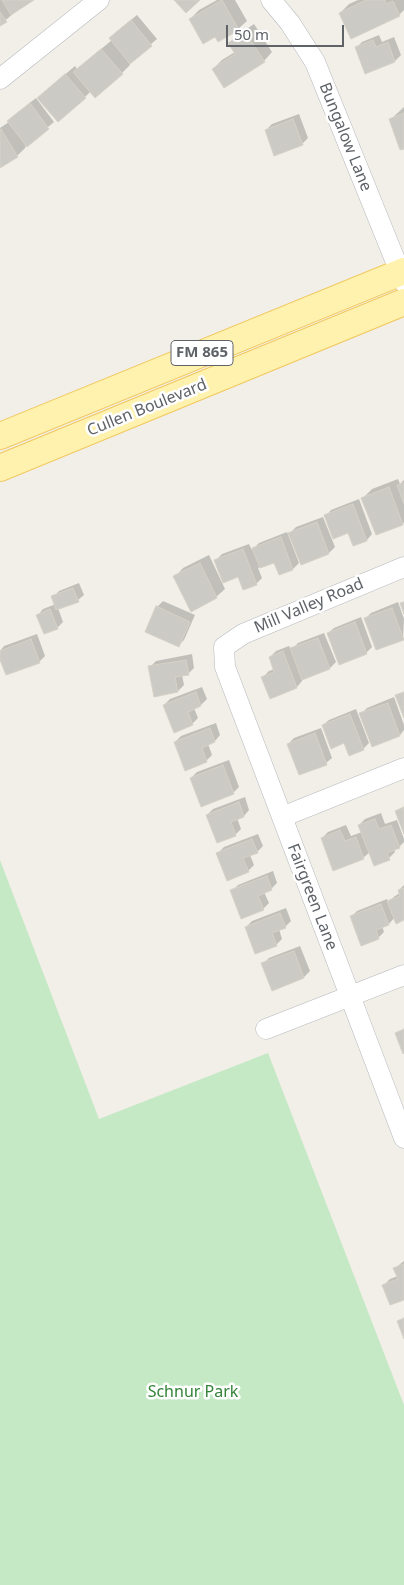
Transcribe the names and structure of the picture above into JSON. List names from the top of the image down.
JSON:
{
  "streets": {
    "main road": ["FM 865", "Cullen Boulevard"],
    "street": ["Bungalow Lane", "Mill Valley Road", "Fairgreen Lane"]
  },
  "crossings": [
    ["Bungalow Lane", "Cullen Boulevard"],
    ["Mill Valley Road", "Fairgreen Lane"]
  ],
  "parks": ["Schnur Park"],
  "scale_bar": "50 m"
}
